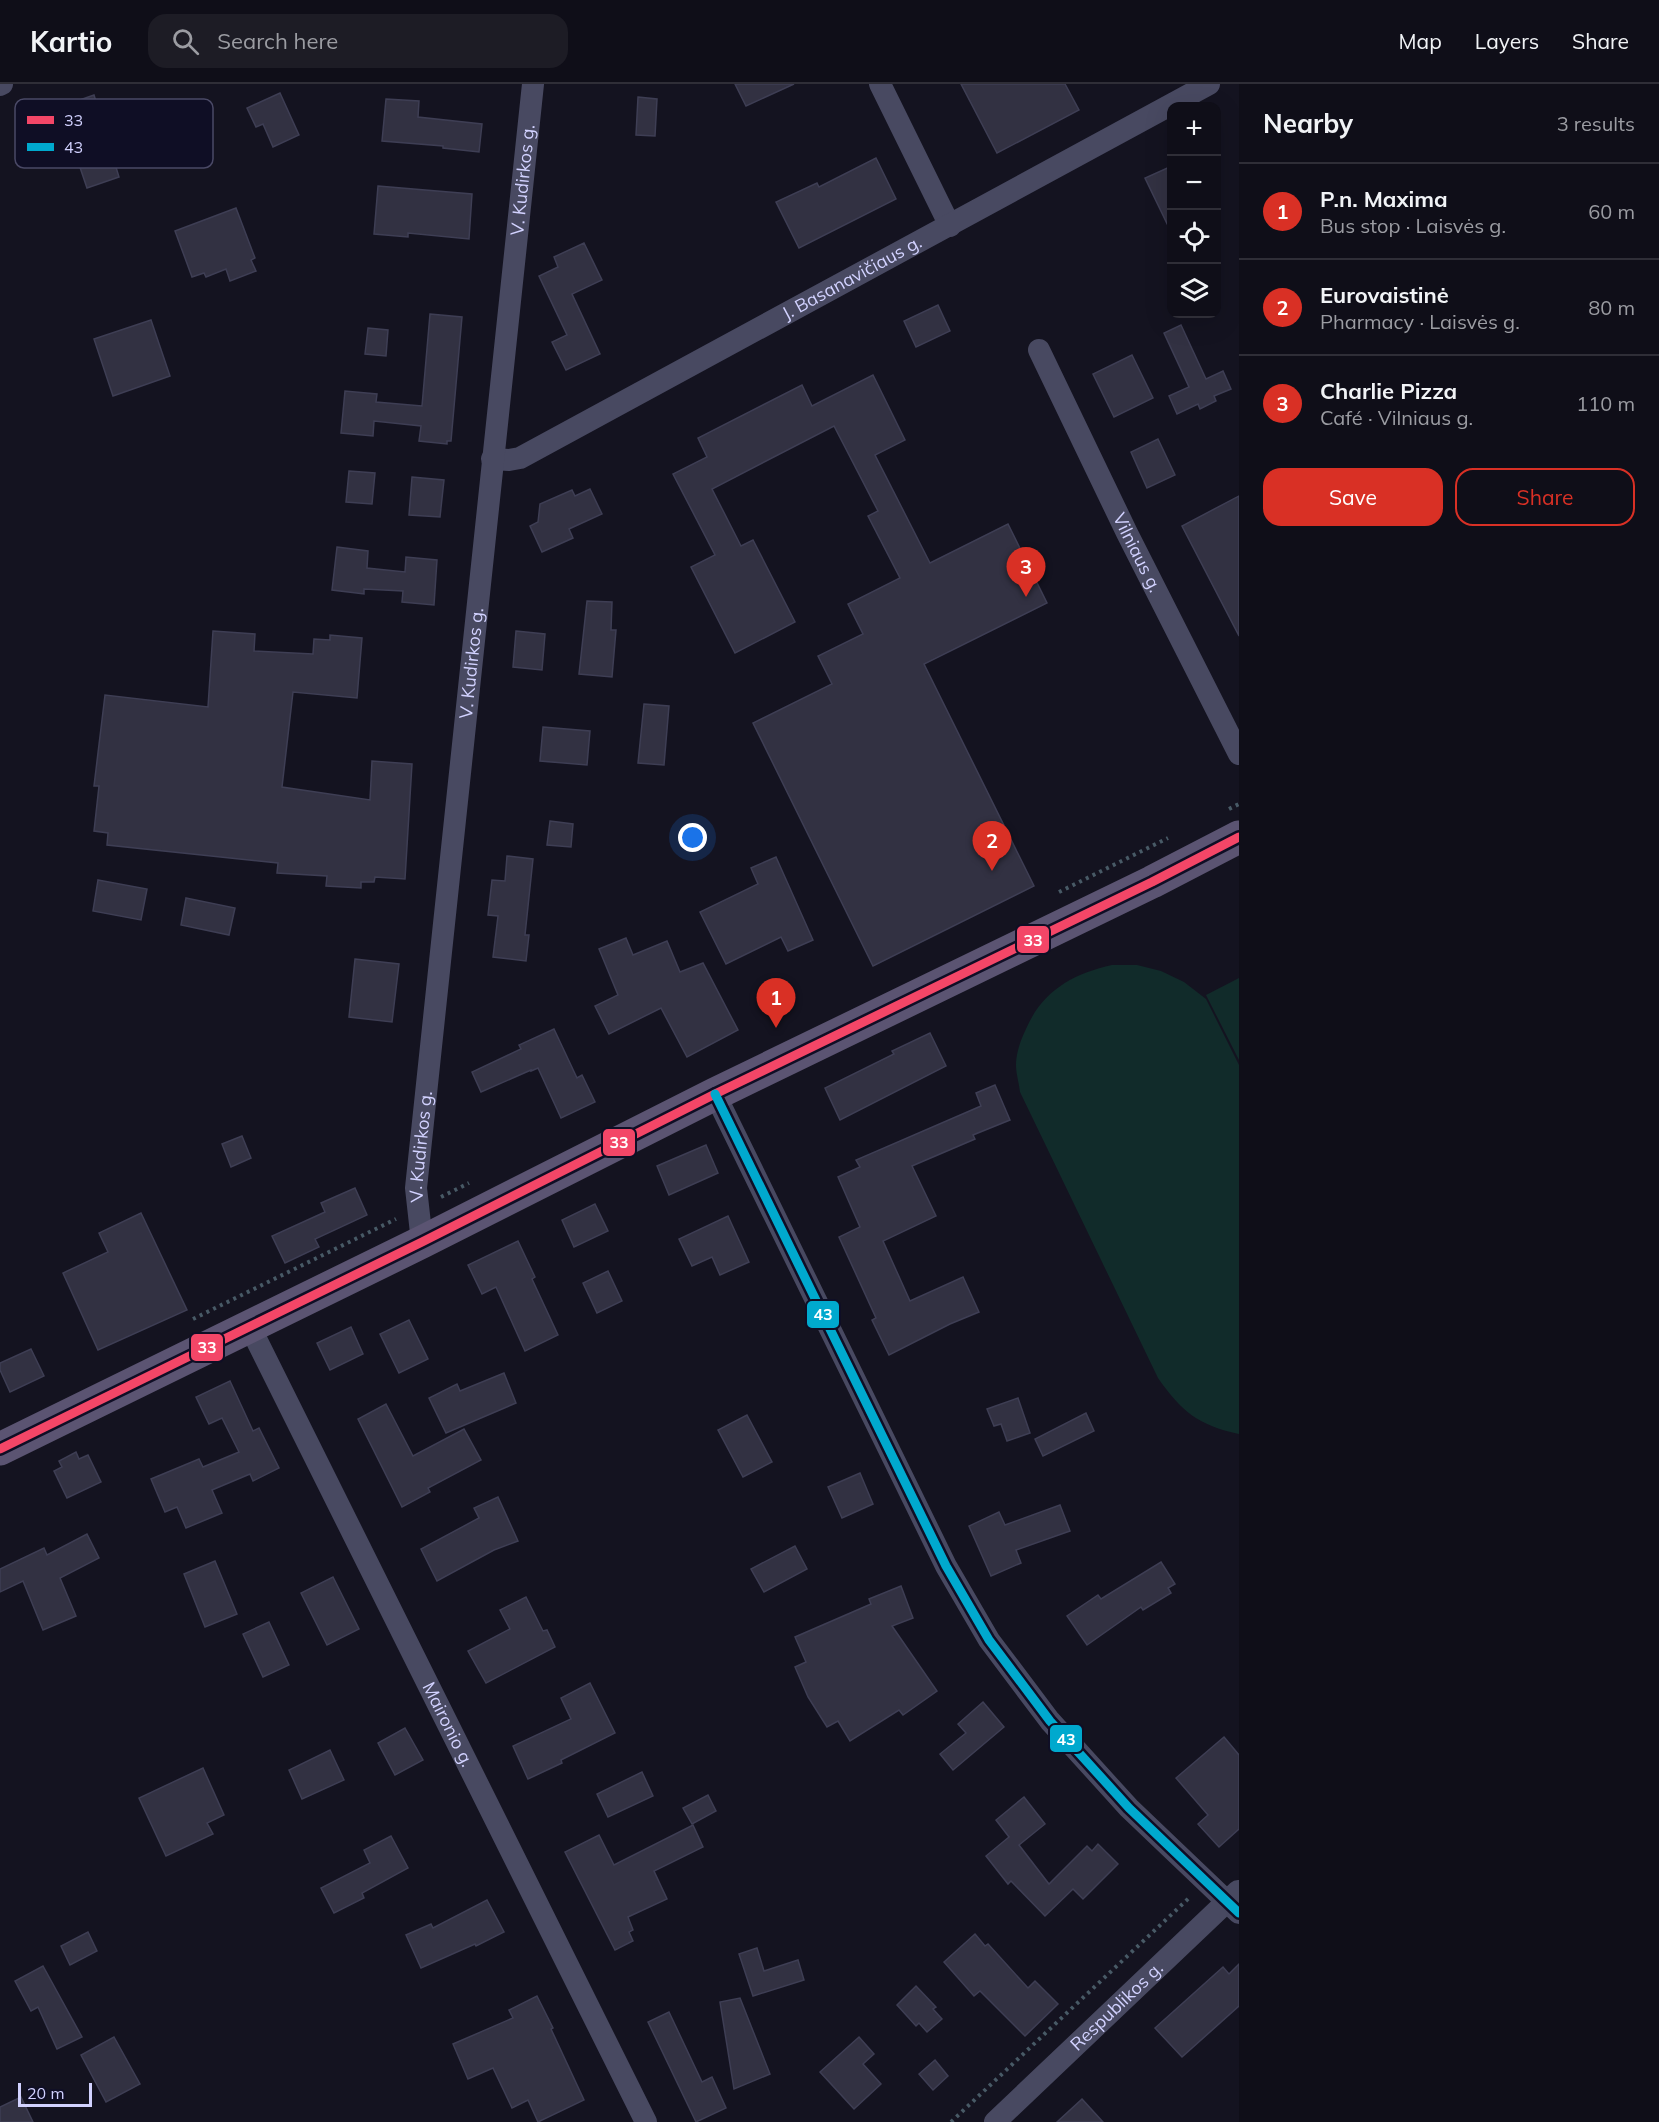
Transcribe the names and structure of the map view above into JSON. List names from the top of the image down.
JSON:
{
  "streets": {
    "street": [
      "V. Kudirkos g.",
      "J. Basanavičiaus g.",
      "Vilniaus g.",
      "Maironio g.",
      "Respublikos g."
    ]
  },
  "crossings": [
    ["V. Kudirkos g.", "J. Basanavičiaus g."]
  ],
  "lines": ["transit line 33", "transit line 43"],
  "legend": ["33", "43"],
  "scale_bar": "20 m",
  "page": {
    "header": "Kartio",
    "search": "Search here",
    "nav": ["Map", "Layers", "Share"],
    "heading": ["Nearby", "3 results"],
    "map_buttons": ["+", "−"],
    "list": [
      {
        "mark": "1",
        "name": "P.n. Maxima",
        "note": "Bus stop · Laisvės g.",
        "value": "60 m"
      },
      {
        "mark": "2",
        "name": "Eurovaistinė",
        "note": "Pharmacy · Laisvės g.",
        "value": "80 m"
      },
      {
        "mark": "3",
        "name": "Charlie Pizza",
        "note": "Café · Vilniaus g.",
        "value": "110 m"
      }
    ],
    "buttons": ["Save", "Share"],
    "pins": ["3", "2", "1"],
    "scale": "20 m"
  }
}
